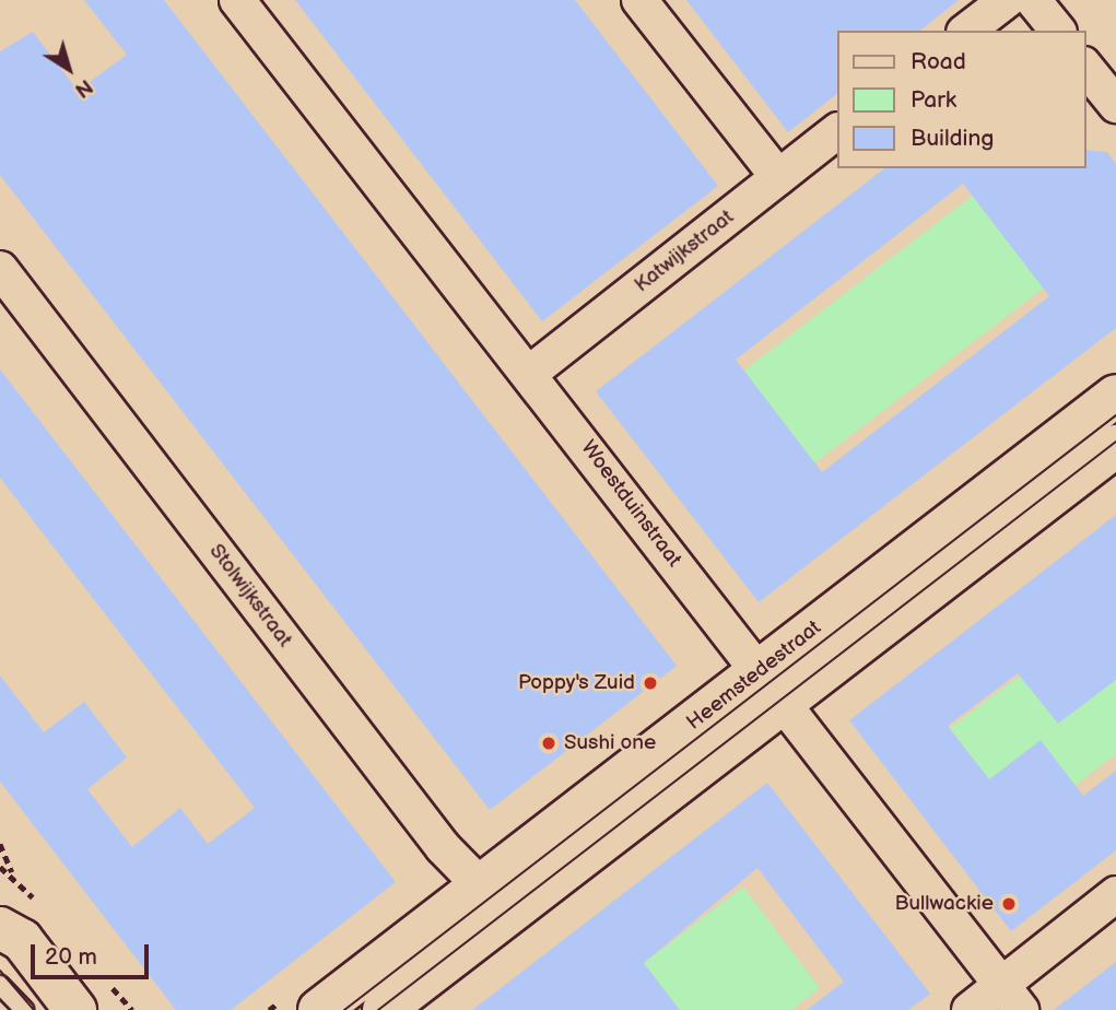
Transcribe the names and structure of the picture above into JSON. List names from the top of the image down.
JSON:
{
  "streets": {
    "street": [
      "Katwijkstraat",
      "Woestduinstraat",
      "Stolwijkstraat",
      "Heemstedestraat"
    ]
  },
  "crossings": [
    ["Katwijkstraat", "Woestduinstraat"],
    ["Woestduinstraat", "Heemstedestraat"],
    ["Stolwijkstraat", "Heemstedestraat"]
  ],
  "places": ["Poppy's Zuid", "Sushi one", "Bullwackie"],
  "legend": ["Road", "Park", "Building"],
  "scale_bar": "20 m",
  "north": "bottom right"
}
